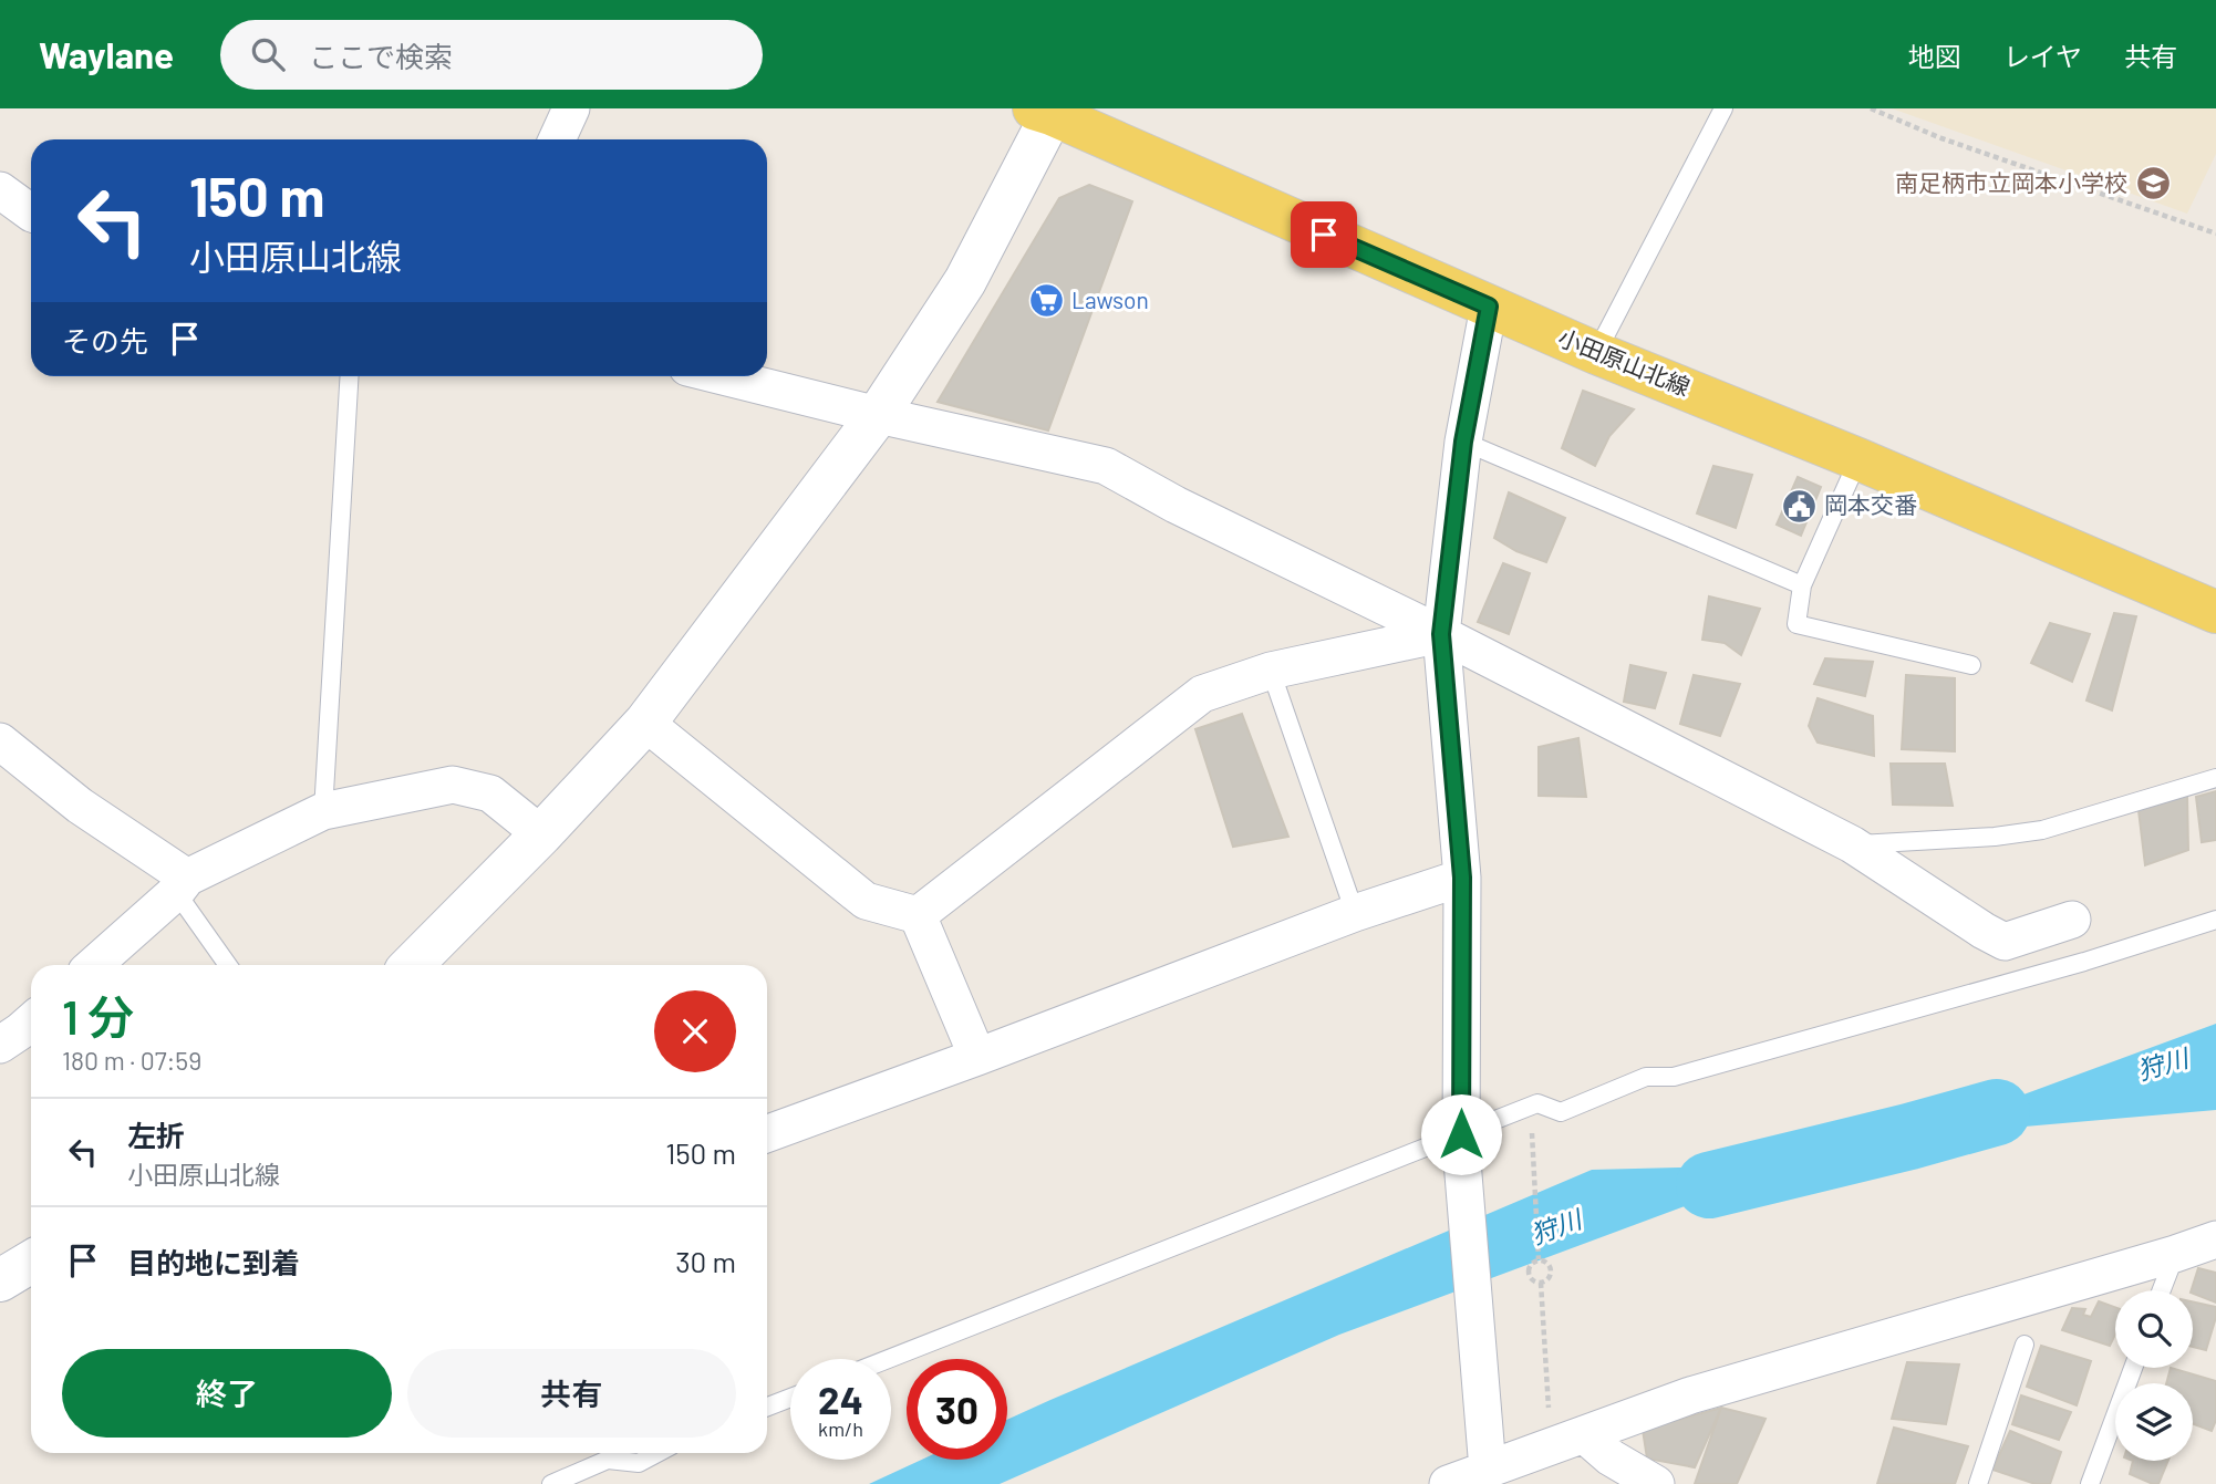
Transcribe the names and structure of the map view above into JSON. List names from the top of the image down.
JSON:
{
  "streets": {
    "main road": ["小田原山北線"]
  },
  "water": ["狩川"],
  "places": {
    "school or university": ["南足柄市立岡本小学校"],
    "supermarket": ["Lawson"],
    "public building": ["岡本交番"]
  },
  "page": {
    "header": "Waylane",
    "search": "ここで検索",
    "nav": ["地図", "レイヤ", "共有"],
    "turn": ["150 m", "小田原山北線"],
    "then": "その先",
    "heading": ["1 分", "180 m · 07:59"],
    "list": [
      {
        "name": "左折",
        "note": "小田原山北線",
        "value": "150 m"
      },
      {
        "name": "目的地に到着",
        "value": "30 m"
      }
    ],
    "buttons": ["終了", "共有"],
    "speed": "24 km/h",
    "limit": "30"
  }
}
